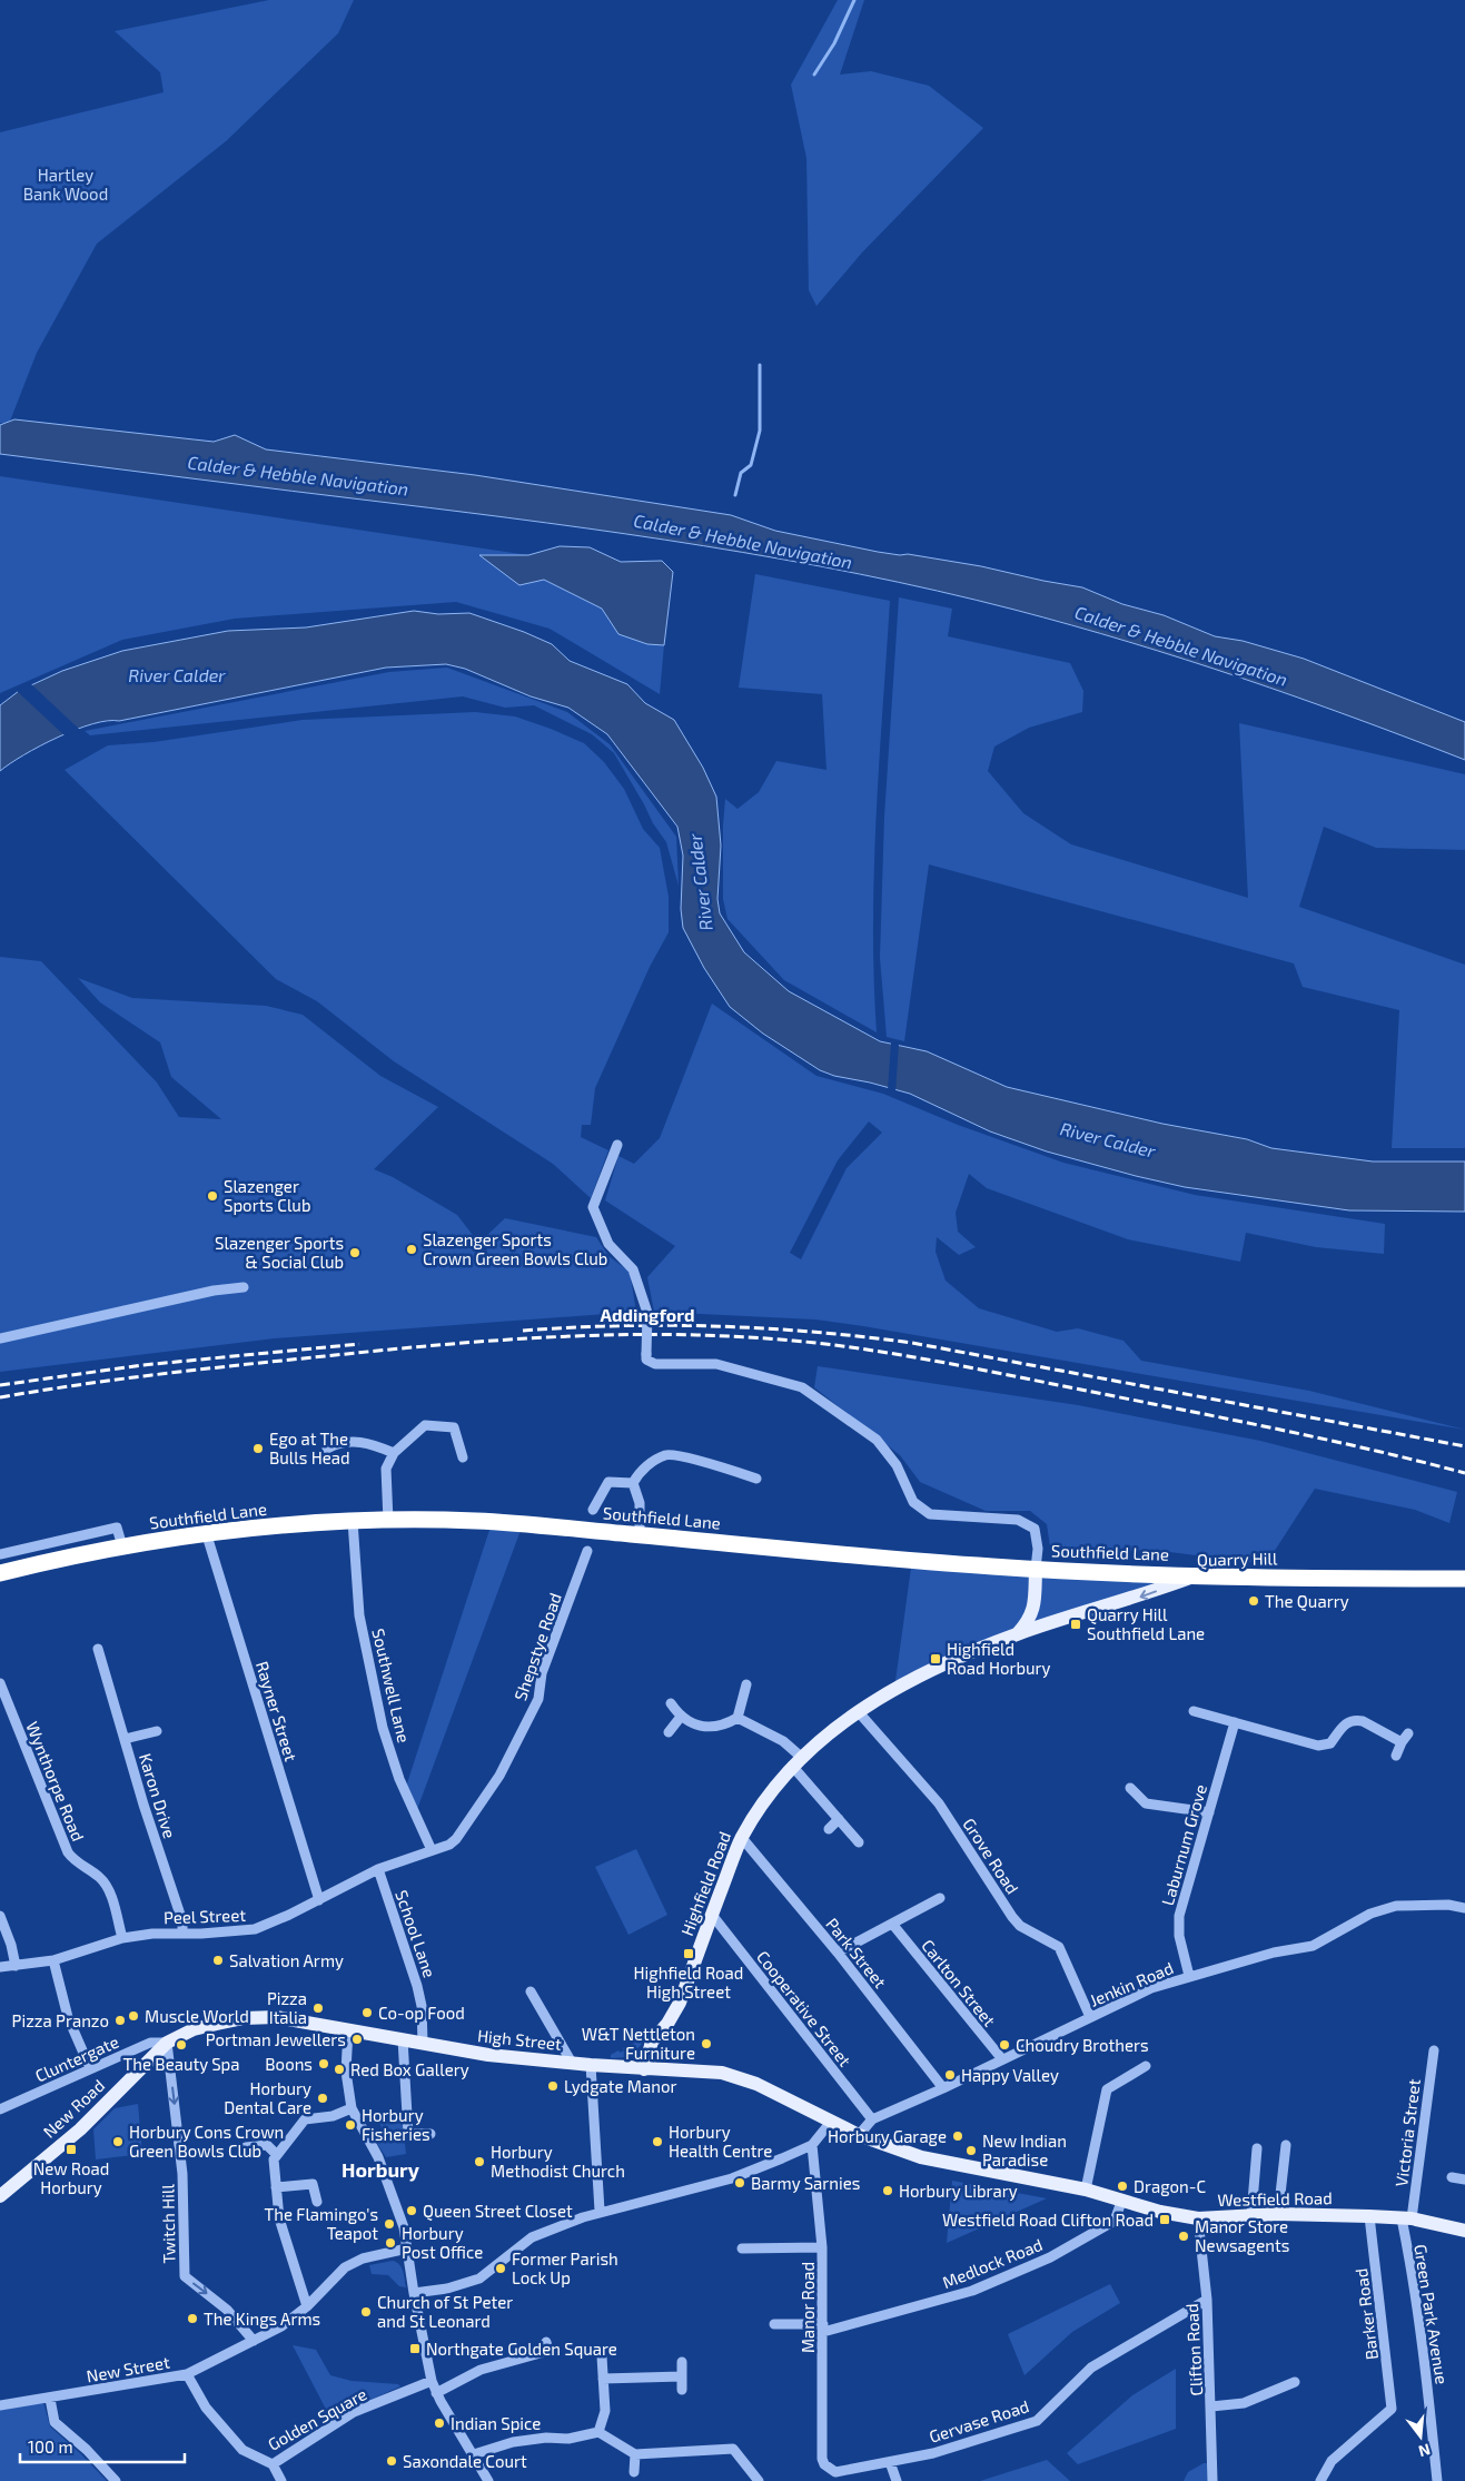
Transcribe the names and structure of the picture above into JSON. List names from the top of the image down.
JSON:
{
  "streets": {
    "highway": ["Southfield Lane", "Quarry Hill"],
    "main road": [
      "Highfield Road",
      "High Street",
      "New Road",
      "Westfield Road"
    ],
    "street": [
      "Shepstye Road",
      "Southwell Lane",
      "Rayner Street",
      "Wynthorpe Road",
      "Karon Drive",
      "Laburnum Grove",
      "Grove Road",
      "Peel Street",
      "School Lane",
      "Park Street",
      "Carlton Street",
      "Jenkin Road",
      "Cooperative Street",
      "Cluntergate",
      "Victoria Street",
      "Twitch Hill",
      "Medlock Road",
      "Manor Road",
      "Barker Road",
      "Green Park Avenue",
      "Clifton Road",
      "New Street",
      "Golden Square",
      "Gervase Road"
    ]
  },
  "crossings": [
    ["Southfield Lane", "Quarry Hill"],
    ["Southfield Lane", "Southwell Lane"],
    ["Southfield Lane", "Rayner Street"],
    ["Quarry Hill", "Grove Road"],
    ["Quarry Hill", "Highfield Road"],
    ["Shepstye Road", "Southwell Lane"],
    ["Shepstye Road", "Peel Street"],
    ["Southwell Lane", "Peel Street"],
    ["Rayner Street", "Peel Street"],
    ["Wynthorpe Road", "Peel Street"],
    ["Karon Drive", "Peel Street"],
    ["Laburnum Grove", "Jenkin Road"],
    ["Grove Road", "Highfield Road"],
    ["Grove Road", "Jenkin Road"],
    ["Highfield Road", "Park Street"],
    ["Highfield Road", "Cooperative Street"],
    ["Highfield Road", "High Street"],
    ["Peel Street", "School Lane"],
    ["School Lane", "High Street"],
    ["Park Street", "Jenkin Road"],
    ["Carlton Street", "Jenkin Road"],
    ["Jenkin Road", "Cooperative Street"],
    ["Jenkin Road", "Westfield Road"],
    ["High Street", "Cluntergate"],
    ["High Street", "New Road"],
    ["High Street", "Westfield Road"],
    ["High Street", "Twitch Hill"],
    ["Cluntergate", "New Road"],
    ["Cluntergate", "Twitch Hill"],
    ["New Road", "Twitch Hill"],
    ["Victoria Street", "Westfield Road"],
    ["Victoria Street", "Green Park Avenue"],
    ["Westfield Road", "Medlock Road"],
    ["Westfield Road", "Barker Road"],
    ["Westfield Road", "Green Park Avenue"],
    ["Westfield Road", "Clifton Road"],
    ["Twitch Hill", "New Street"],
    ["Medlock Road", "Manor Road"],
    ["Manor Road", "Gervase Road"],
    ["Clifton Road", "Gervase Road"],
    ["New Street", "Golden Square"]
  ],
  "one_way": ["Twitch Hill"],
  "districts": ["Addingford", "Horbury"],
  "water": ["Calder & Hebble Navigation", "River Calder"],
  "parks": ["Hartley Bank Wood"],
  "places": {
    "other": [
      "Slazenger Sports Club",
      "Slazenger Sports Crown Green Bowls Club",
      "Slazenger Sports & Social Club",
      "Ego at The Bulls Head",
      "The Quarry",
      "Salvation Army",
      "Pizza Italia",
      "Co-op Food",
      "Muscle World",
      "Pizza Pranzo",
      "Portman Jewellers",
      "W&T Nettleton Furniture",
      "The Beauty Spa",
      "Choudry Brothers",
      "Boons",
      "Red Box Gallery",
      "Happy Valley",
      "Lydgate Manor",
      "Horbury Dental Care",
      "Horbury Fisheries",
      "Horbury Garage",
      "Horbury Cons Crown Green Bowls Club",
      "Horbury Health Centre",
      "New Indian Paradise",
      "Horbury Methodist Church",
      "Barmy Sarnies",
      "Dragon-C",
      "Horbury Library",
      "Queen Street Closet",
      "The Flamingo's Teapot",
      "Manor Store Newsagents",
      "Horbury Post Office",
      "Former Parish Lock Up",
      "Church of St Peter and St Leonard",
      "The Kings Arms",
      "Indian Spice",
      "Saxondale Court"
    ],
    "transit": [
      "Quarry Hill Southfield Lane",
      "Highfield Road Horbury",
      "Highfield Road High Street",
      "New Road Horbury",
      "Westfield Road Clifton Road",
      "Northgate Golden Square"
    ]
  },
  "scale_bar": "100 m",
  "north": "bottom"
}
